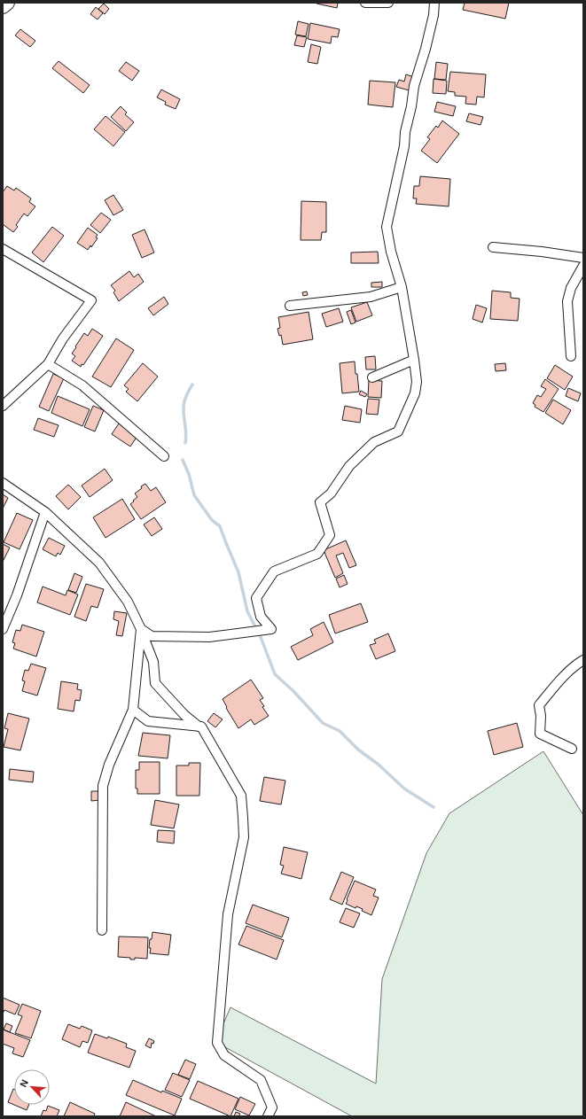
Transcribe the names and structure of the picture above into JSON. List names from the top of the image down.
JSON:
{
  "north": "top left"
}
